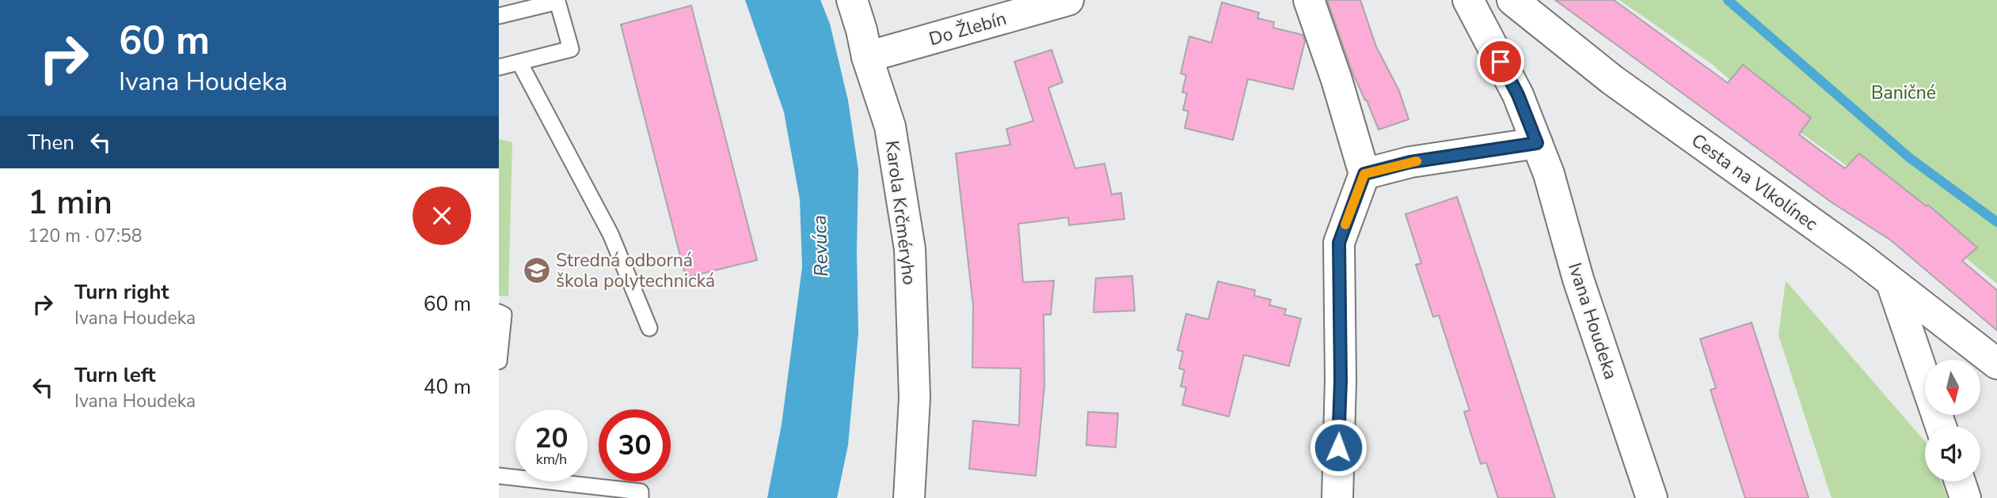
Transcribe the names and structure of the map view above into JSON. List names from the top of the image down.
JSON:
{
  "streets": {
    "street": [
      "Do Žlebín",
      "Cesta na Vlkolínec",
      "Karola Krčméryho",
      "Ivana Houdeka"
    ]
  },
  "crossings": [
    ["Do Žlebín", "Karola Krčméryho"]
  ],
  "water": ["Revúca"],
  "parks": ["Baničné"],
  "places": {
    "school or university": ["Stredná odborná škola polytechnická"]
  },
  "north": "bottom",
  "page": {
    "turn": ["60 m", "Ivana Houdeka"],
    "then": "Then",
    "heading": ["1 min", "120 m · 07:58"],
    "list": [
      {
        "name": "Turn right",
        "note": "Ivana Houdeka",
        "value": "60 m"
      },
      {
        "name": "Turn left",
        "note": "Ivana Houdeka",
        "value": "40 m"
      }
    ],
    "speed": "20 km/h",
    "limit": "30"
  }
}
